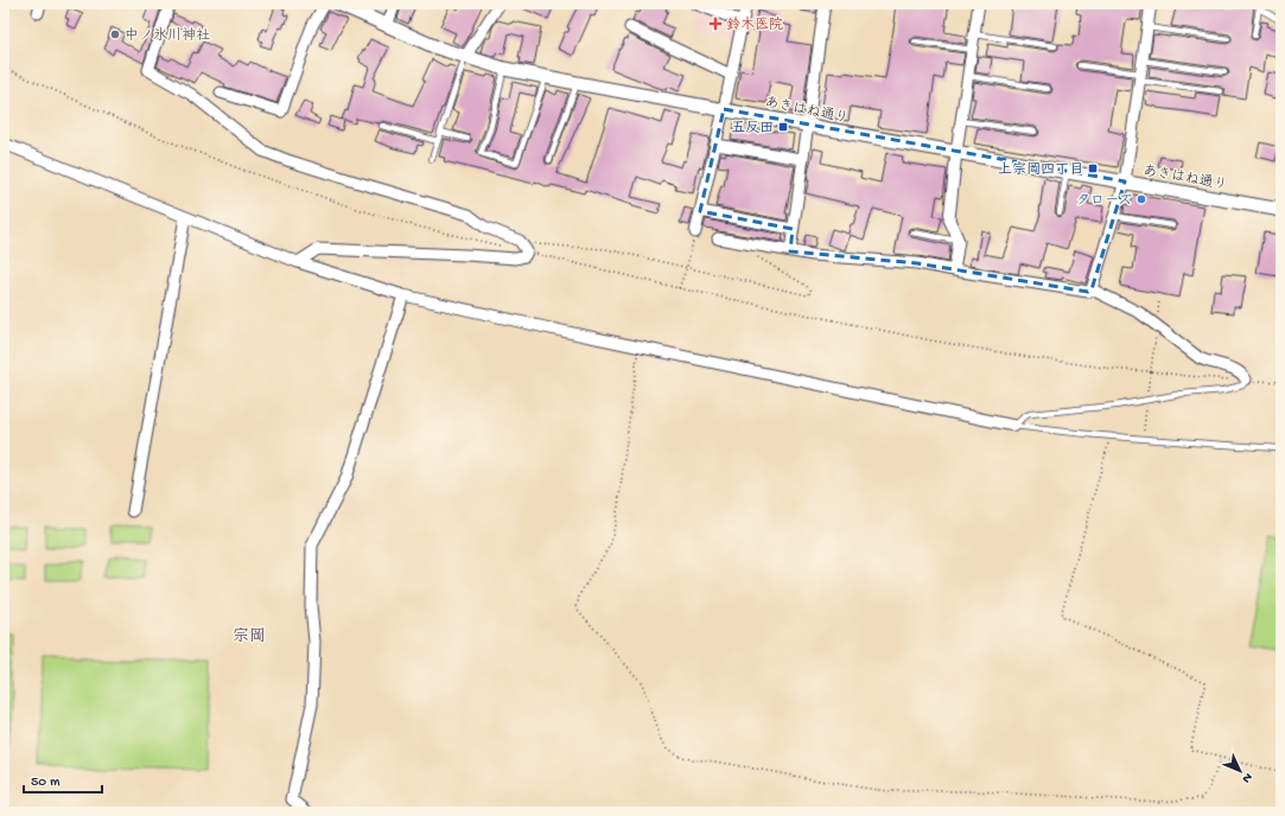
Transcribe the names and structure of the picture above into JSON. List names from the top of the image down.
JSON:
{
  "streets": {
    "street": ["あきはね通り"]
  },
  "districts": ["宗岡"],
  "places": {
    "health": ["鈴木医院"],
    "other": ["中ノ氷川神社", "タローズ"],
    "transit": ["五反田", "上宗岡四丁目"]
  },
  "scale_bar": "50 m",
  "north": "bottom right"
}
